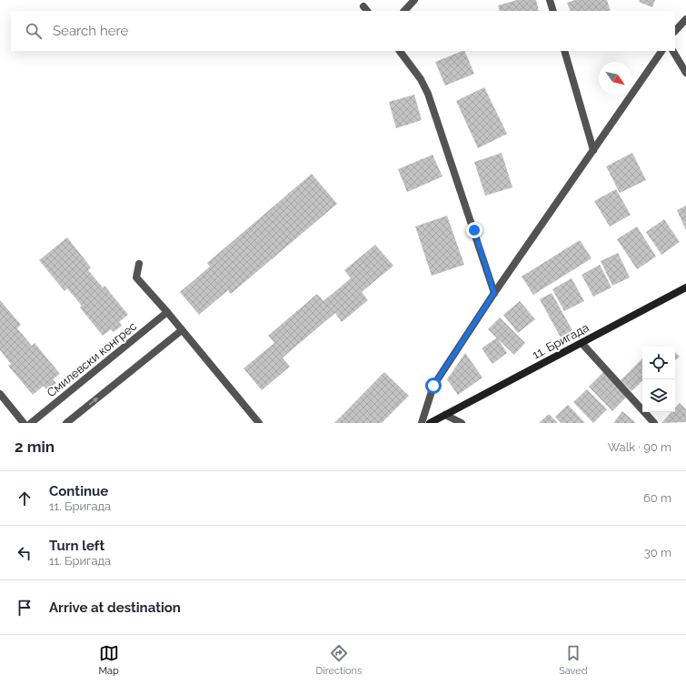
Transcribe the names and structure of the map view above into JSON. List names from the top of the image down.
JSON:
{
  "streets": {
    "main road": ["11. Бригада"],
    "street": ["Смилевски конгрес"]
  },
  "north": "bottom right",
  "page": {
    "search": "Search here",
    "heading": ["2 min", "Walk · 90 m"],
    "list": [
      ["Continue", "11. Бригада", "60 m"],
      ["Turn left", "11. Бригада", "30 m"],
      "Arrive at destination"
    ],
    "nav": ["Map", "Directions", "Saved"]
  }
}
